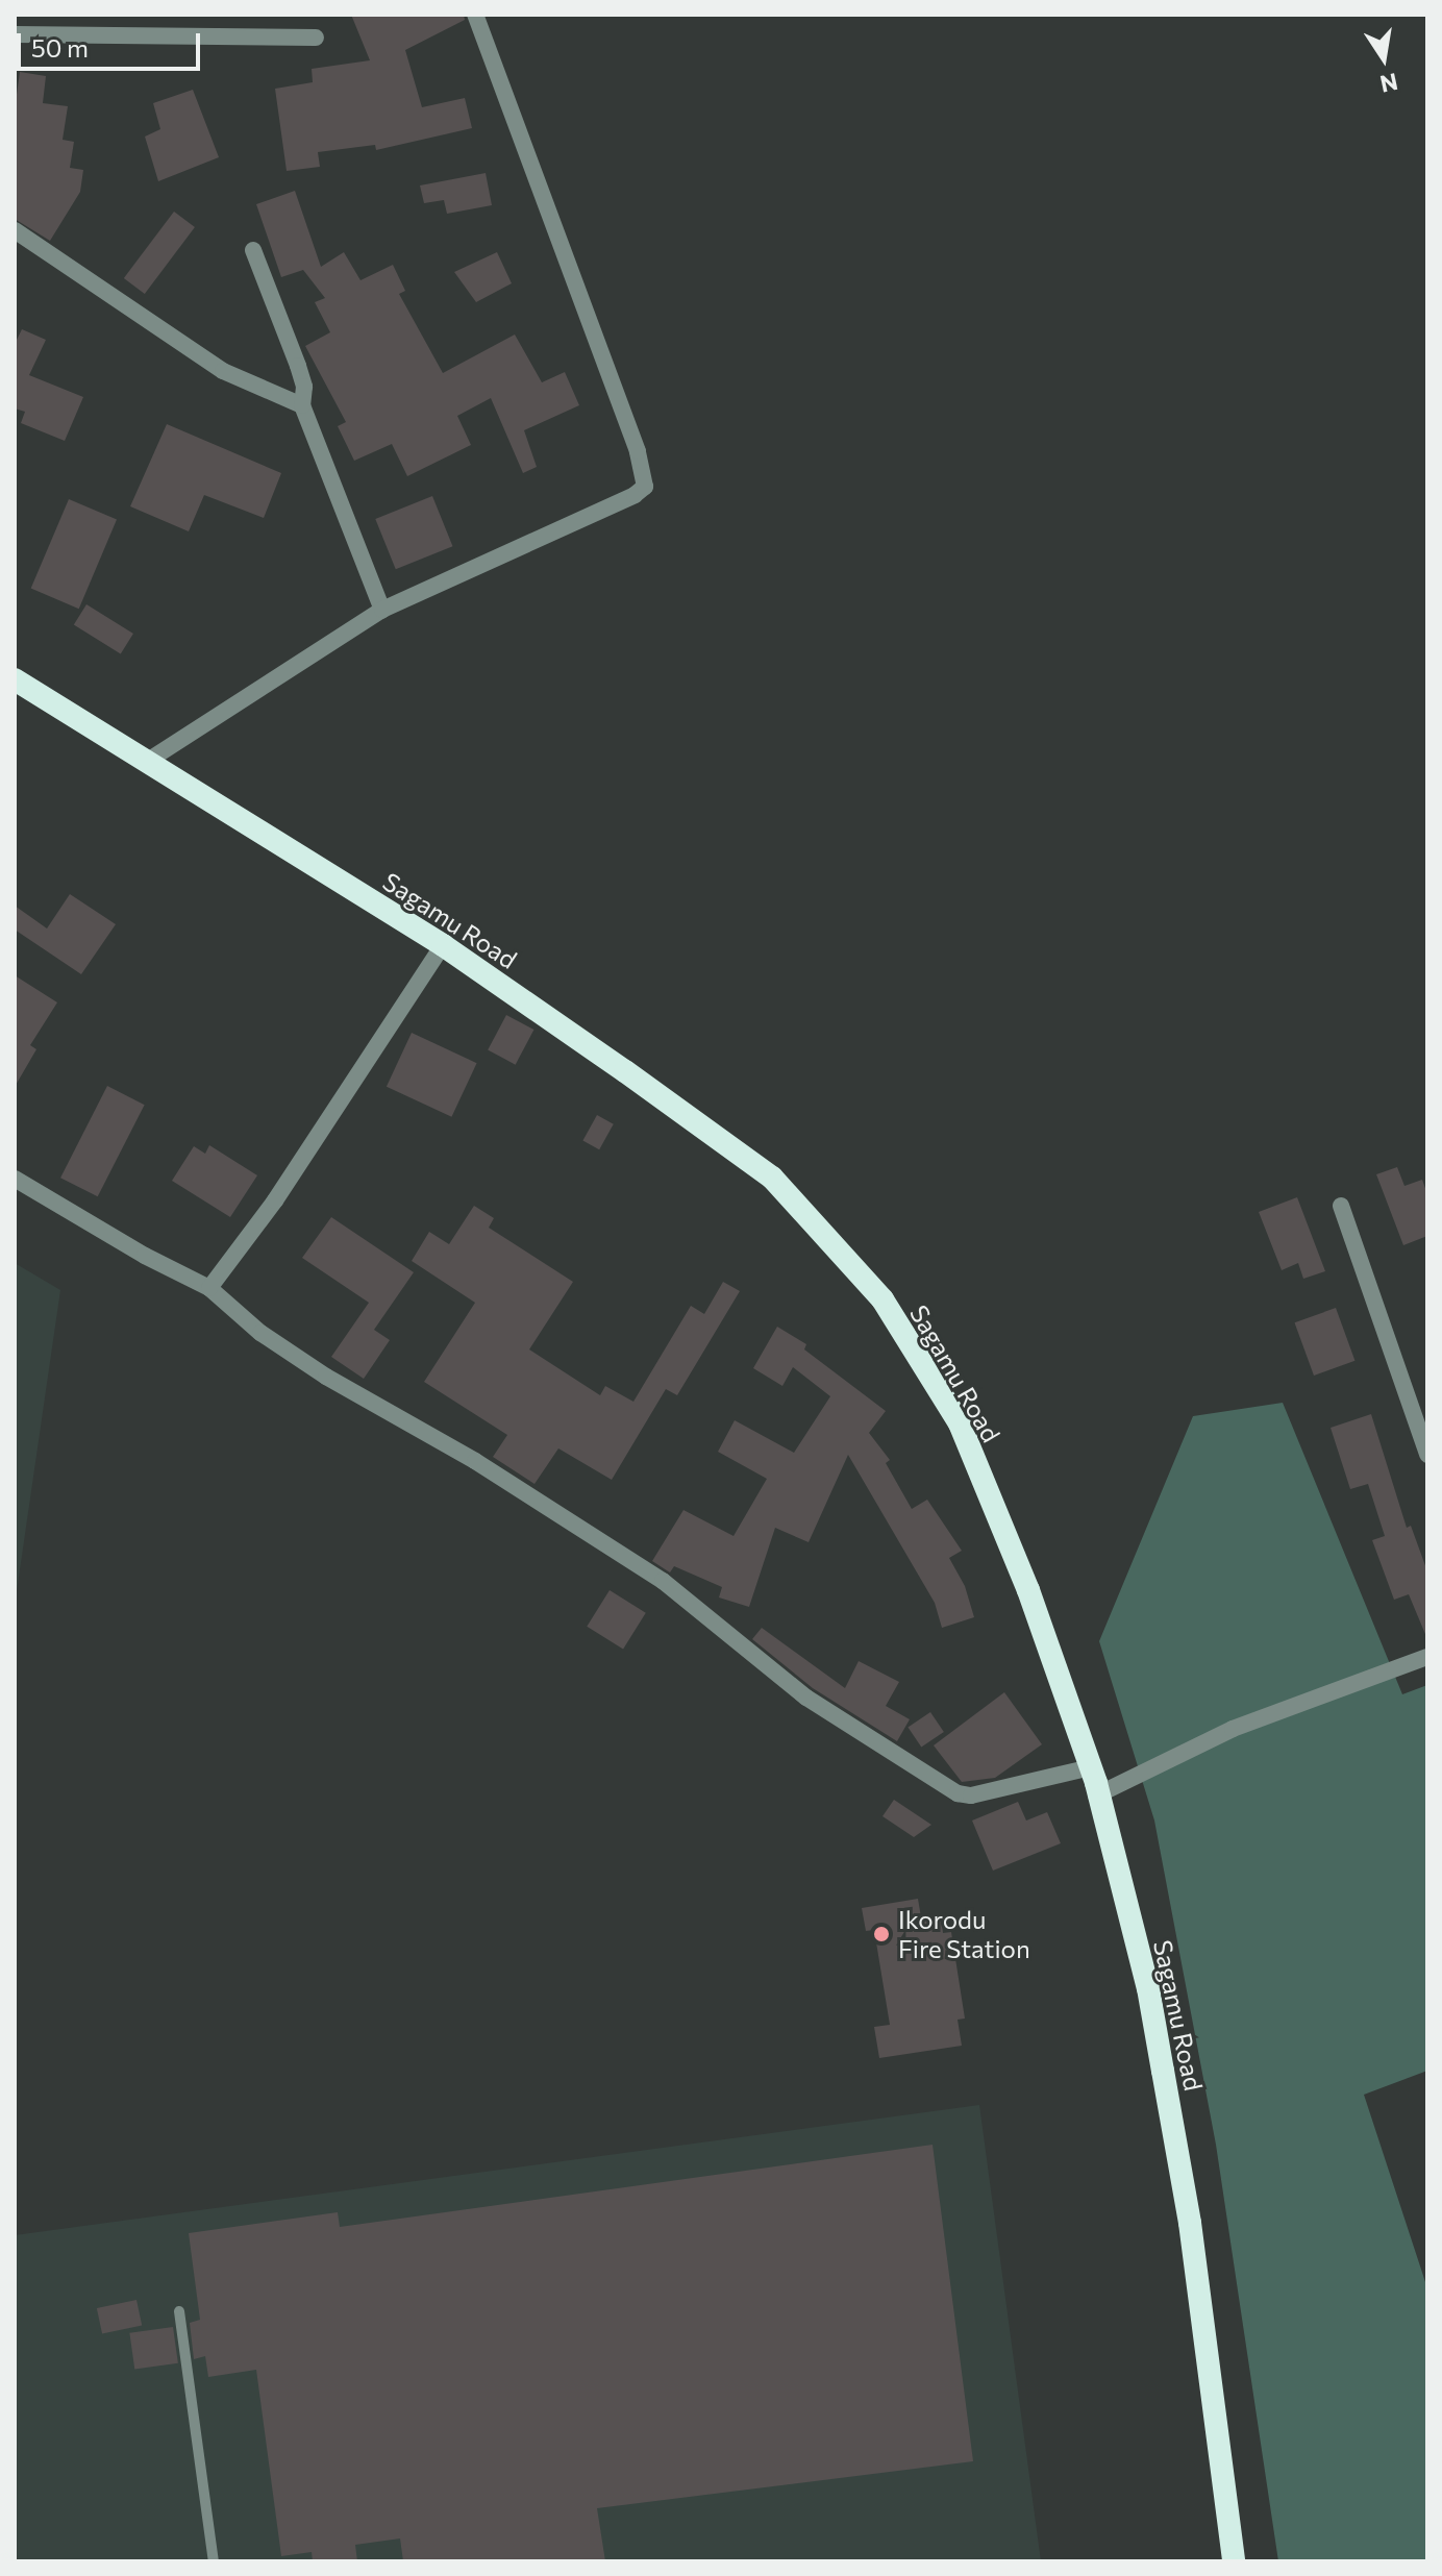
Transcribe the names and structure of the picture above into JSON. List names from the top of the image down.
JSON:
{
  "streets": {
    "highway": ["Sagamu Road"]
  },
  "places": ["Ikorodu Fire Station"],
  "scale_bar": "50 m",
  "north": "bottom"
}
